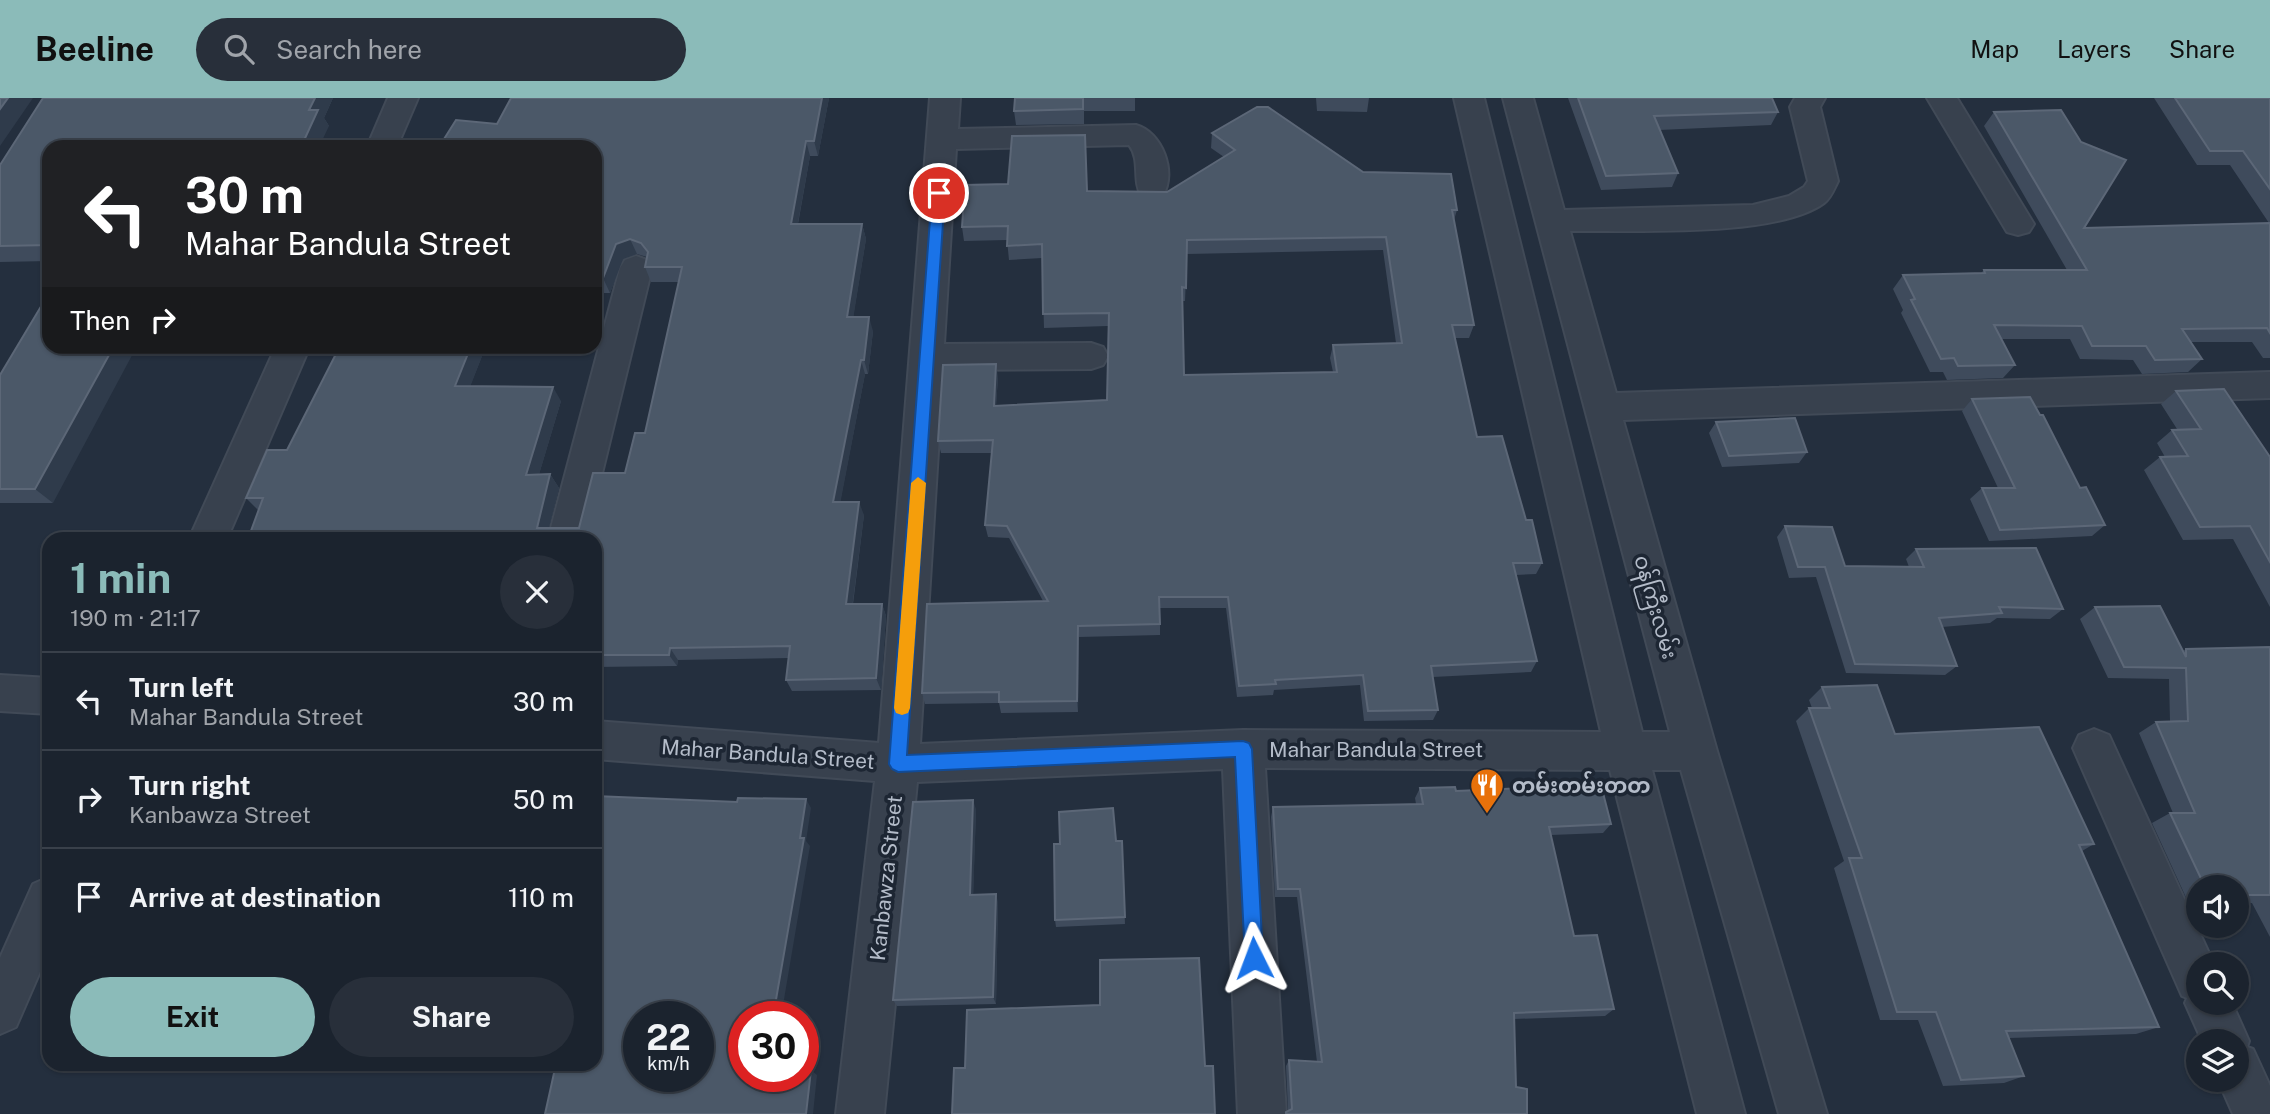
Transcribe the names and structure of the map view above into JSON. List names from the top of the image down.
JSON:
{
  "streets": {
    "street": ["ဝန်ကြီးလမ်း", "Mahar Bandula Street", "Kanbawza Street"]
  },
  "crossings": [
    ["ဝန်ကြီးလမ်း", "Mahar Bandula Street"],
    ["Mahar Bandula Street", "Kanbawza Street"]
  ],
  "places": {
    "restaurant": ["တမ်းတမ်းတတ"]
  },
  "page": {
    "header": "Beeline",
    "search": "Search here",
    "nav": ["Map", "Layers", "Share"],
    "turn": ["30 m", "Mahar Bandula Street"],
    "then": "Then",
    "heading": ["1 min", "190 m · 21:17"],
    "list": [
      {
        "name": "Turn left",
        "note": "Mahar Bandula Street",
        "value": "30 m"
      },
      {
        "name": "Turn right",
        "note": "Kanbawza Street",
        "value": "50 m"
      },
      {
        "name": "Arrive at destination",
        "value": "110 m"
      }
    ],
    "buttons": ["Exit", "Share"],
    "speed": "22 km/h",
    "limit": "30"
  }
}
